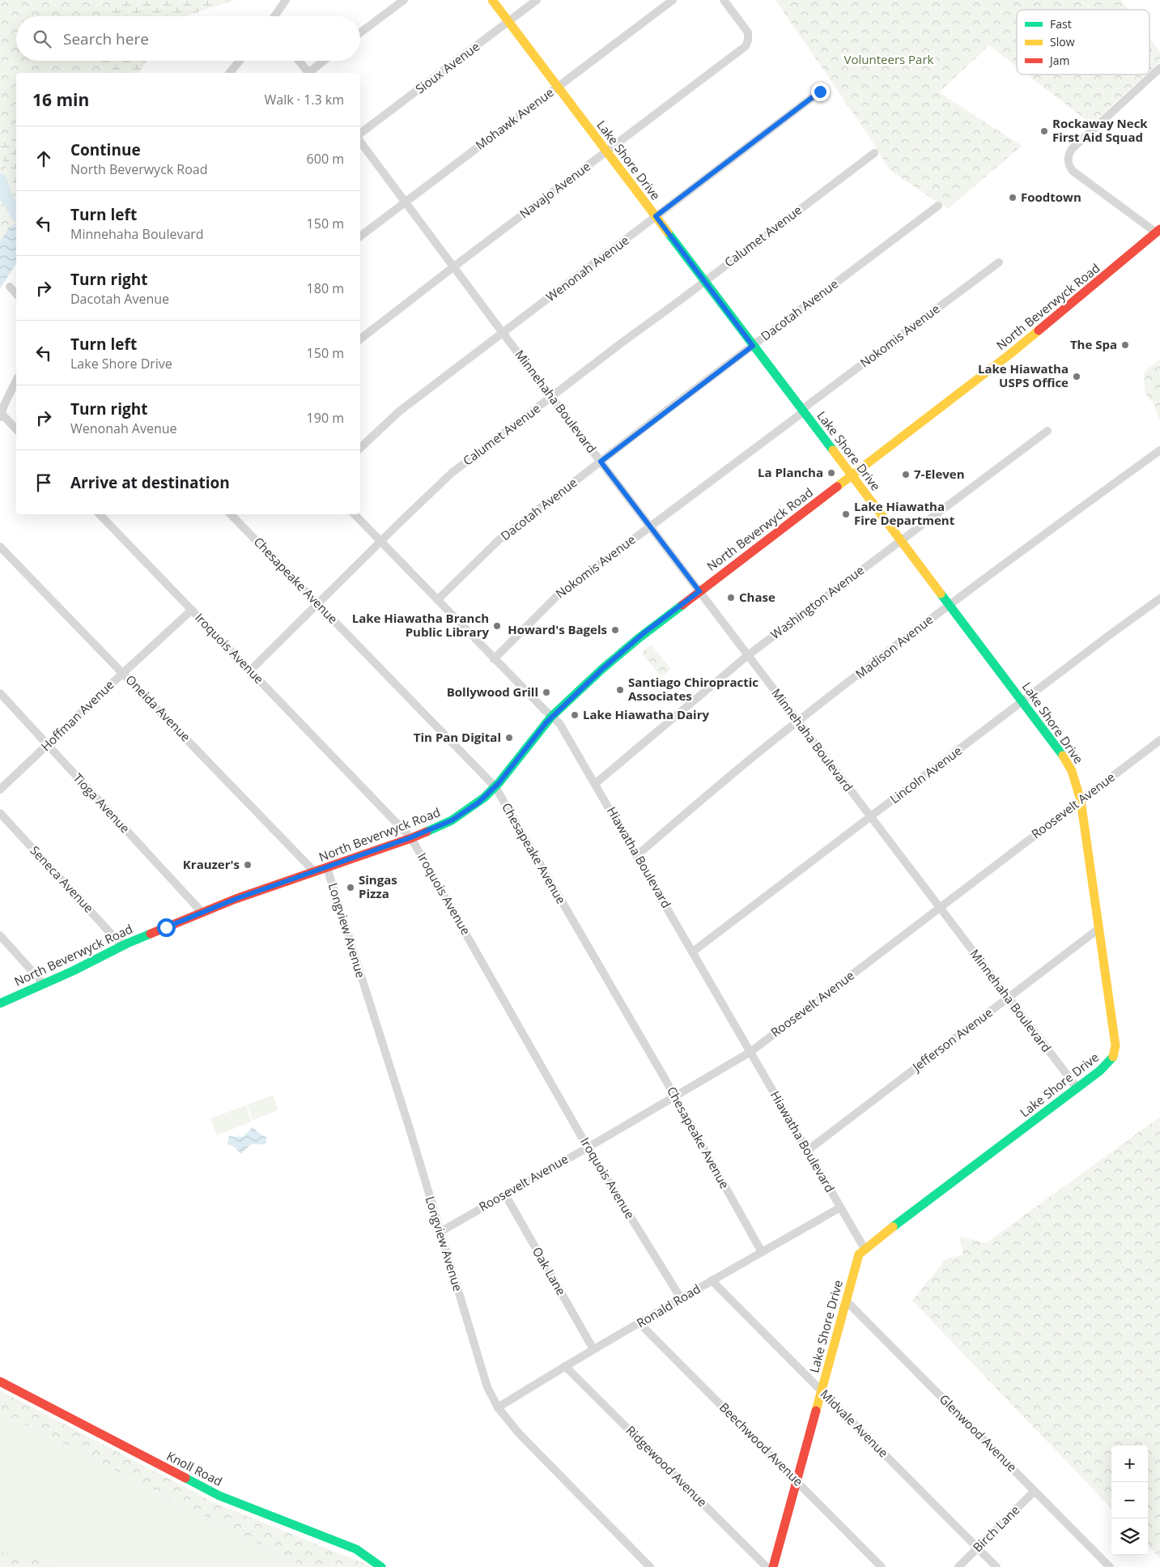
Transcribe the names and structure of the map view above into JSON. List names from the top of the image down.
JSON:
{
  "streets": {
    "street": [
      "Sioux Avenue",
      "Mohawk Avenue",
      "Lake Shore Drive",
      "Navajo Avenue",
      "Calumet Avenue",
      "Wenonah Avenue",
      "North Beverwyck Road",
      "Dacotah Avenue",
      "Nokomis Avenue",
      "Minnehaha Boulevard",
      "Chesapeake Avenue",
      "Washington Avenue",
      "Madison Avenue",
      "Iroquois Avenue",
      "Oneida Avenue",
      "Hoffman Avenue",
      "Lincoln Avenue",
      "Tioga Avenue",
      "Roosevelt Avenue",
      "Hiawatha Boulevard",
      "Seneca Avenue",
      "Longview Avenue",
      "Jefferson Avenue",
      "Oak Lane",
      "Ronald Road",
      "Midvale Avenue",
      "Glenwood Avenue",
      "Beechwood Avenue",
      "Ridgewood Avenue",
      "Knoll Road",
      "Birch Lane"
    ]
  },
  "crossings": [
    ["Sioux Avenue", "Lake Shore Drive"],
    ["Mohawk Avenue", "Lake Shore Drive"],
    ["Mohawk Avenue", "Minnehaha Boulevard"],
    ["Lake Shore Drive", "Navajo Avenue"],
    ["Lake Shore Drive", "Calumet Avenue"],
    ["Lake Shore Drive", "Wenonah Avenue"],
    ["Lake Shore Drive", "North Beverwyck Road"],
    ["Lake Shore Drive", "Dacotah Avenue"],
    ["Lake Shore Drive", "Nokomis Avenue"],
    ["Lake Shore Drive", "Minnehaha Boulevard"],
    ["Lake Shore Drive", "Washington Avenue"],
    ["Lake Shore Drive", "Madison Avenue"],
    ["Lake Shore Drive", "Lincoln Avenue"],
    ["Lake Shore Drive", "Roosevelt Avenue"],
    ["Lake Shore Drive", "Hiawatha Boulevard"],
    ["Lake Shore Drive", "Jefferson Avenue"],
    ["Lake Shore Drive", "Midvale Avenue"],
    ["Lake Shore Drive", "Glenwood Avenue"],
    ["Lake Shore Drive", "Beechwood Avenue"],
    ["Navajo Avenue", "Minnehaha Boulevard"],
    ["Calumet Avenue", "Minnehaha Boulevard"],
    ["Calumet Avenue", "Chesapeake Avenue"],
    ["Calumet Avenue", "Iroquois Avenue"],
    ["Calumet Avenue", "Hiawatha Boulevard"],
    ["Wenonah Avenue", "Minnehaha Boulevard"],
    ["North Beverwyck Road", "Minnehaha Boulevard"],
    ["North Beverwyck Road", "Chesapeake Avenue"],
    ["North Beverwyck Road", "Iroquois Avenue"],
    ["North Beverwyck Road", "Oneida Avenue"],
    ["North Beverwyck Road", "Tioga Avenue"],
    ["North Beverwyck Road", "Hiawatha Boulevard"],
    ["North Beverwyck Road", "Seneca Avenue"],
    ["North Beverwyck Road", "Longview Avenue"],
    ["Dacotah Avenue", "Minnehaha Boulevard"],
    ["Dacotah Avenue", "Hiawatha Boulevard"],
    ["Nokomis Avenue", "Minnehaha Boulevard"],
    ["Nokomis Avenue", "Hiawatha Boulevard"],
    ["Minnehaha Boulevard", "Washington Avenue"],
    ["Minnehaha Boulevard", "Madison Avenue"],
    ["Minnehaha Boulevard", "Lincoln Avenue"],
    ["Minnehaha Boulevard", "Roosevelt Avenue"],
    ["Minnehaha Boulevard", "Jefferson Avenue"],
    ["Chesapeake Avenue", "Roosevelt Avenue"],
    ["Chesapeake Avenue", "Ronald Road"],
    ["Washington Avenue", "Hiawatha Boulevard"],
    ["Madison Avenue", "Hiawatha Boulevard"],
    ["Iroquois Avenue", "Hoffman Avenue"],
    ["Iroquois Avenue", "Roosevelt Avenue"],
    ["Iroquois Avenue", "Ronald Road"],
    ["Oneida Avenue", "Hoffman Avenue"],
    ["Hoffman Avenue", "Tioga Avenue"],
    ["Lincoln Avenue", "Hiawatha Boulevard"],
    ["Roosevelt Avenue", "Hiawatha Boulevard"],
    ["Roosevelt Avenue", "Longview Avenue"],
    ["Roosevelt Avenue", "Oak Lane"],
    ["Hiawatha Boulevard", "Jefferson Avenue"],
    ["Hiawatha Boulevard", "Ronald Road"],
    ["Longview Avenue", "Ronald Road"],
    ["Oak Lane", "Ronald Road"],
    ["Ronald Road", "Midvale Avenue"],
    ["Ronald Road", "Beechwood Avenue"],
    ["Ronald Road", "Ridgewood Avenue"],
    ["Midvale Avenue", "Birch Lane"],
    ["Glenwood Avenue", "Birch Lane"]
  ],
  "parks": ["Volunteers Park"],
  "places": [
    "Rockaway Neck First Aid Squad",
    "Foodtown",
    "The Spa",
    "Lake Hiawatha USPS Office",
    "La Plancha",
    "7-Eleven",
    "Lake Hiawatha Fire Department",
    "Chase",
    "Lake Hiawatha Branch Public Library",
    "Howard's Bagels",
    "Santiago Chiropractic Associates",
    "Bollywood Grill",
    "Lake Hiawatha Dairy",
    "Tin Pan Digital",
    "Krauzer's",
    "Singas Pizza"
  ],
  "legend": ["Fast", "Slow", "Jam"],
  "page": {
    "search": "Search here",
    "heading": ["16 min", "Walk · 1.3 km"],
    "list": [
      ["Continue", "North Beverwyck Road", "600 m"],
      ["Turn left", "Minnehaha Boulevard", "150 m"],
      ["Turn right", "Dacotah Avenue", "180 m"],
      ["Turn left", "Lake Shore Drive", "150 m"],
      ["Turn right", "Wenonah Avenue", "190 m"],
      "Arrive at destination"
    ],
    "map_buttons": ["+", "−"]
  }
}
